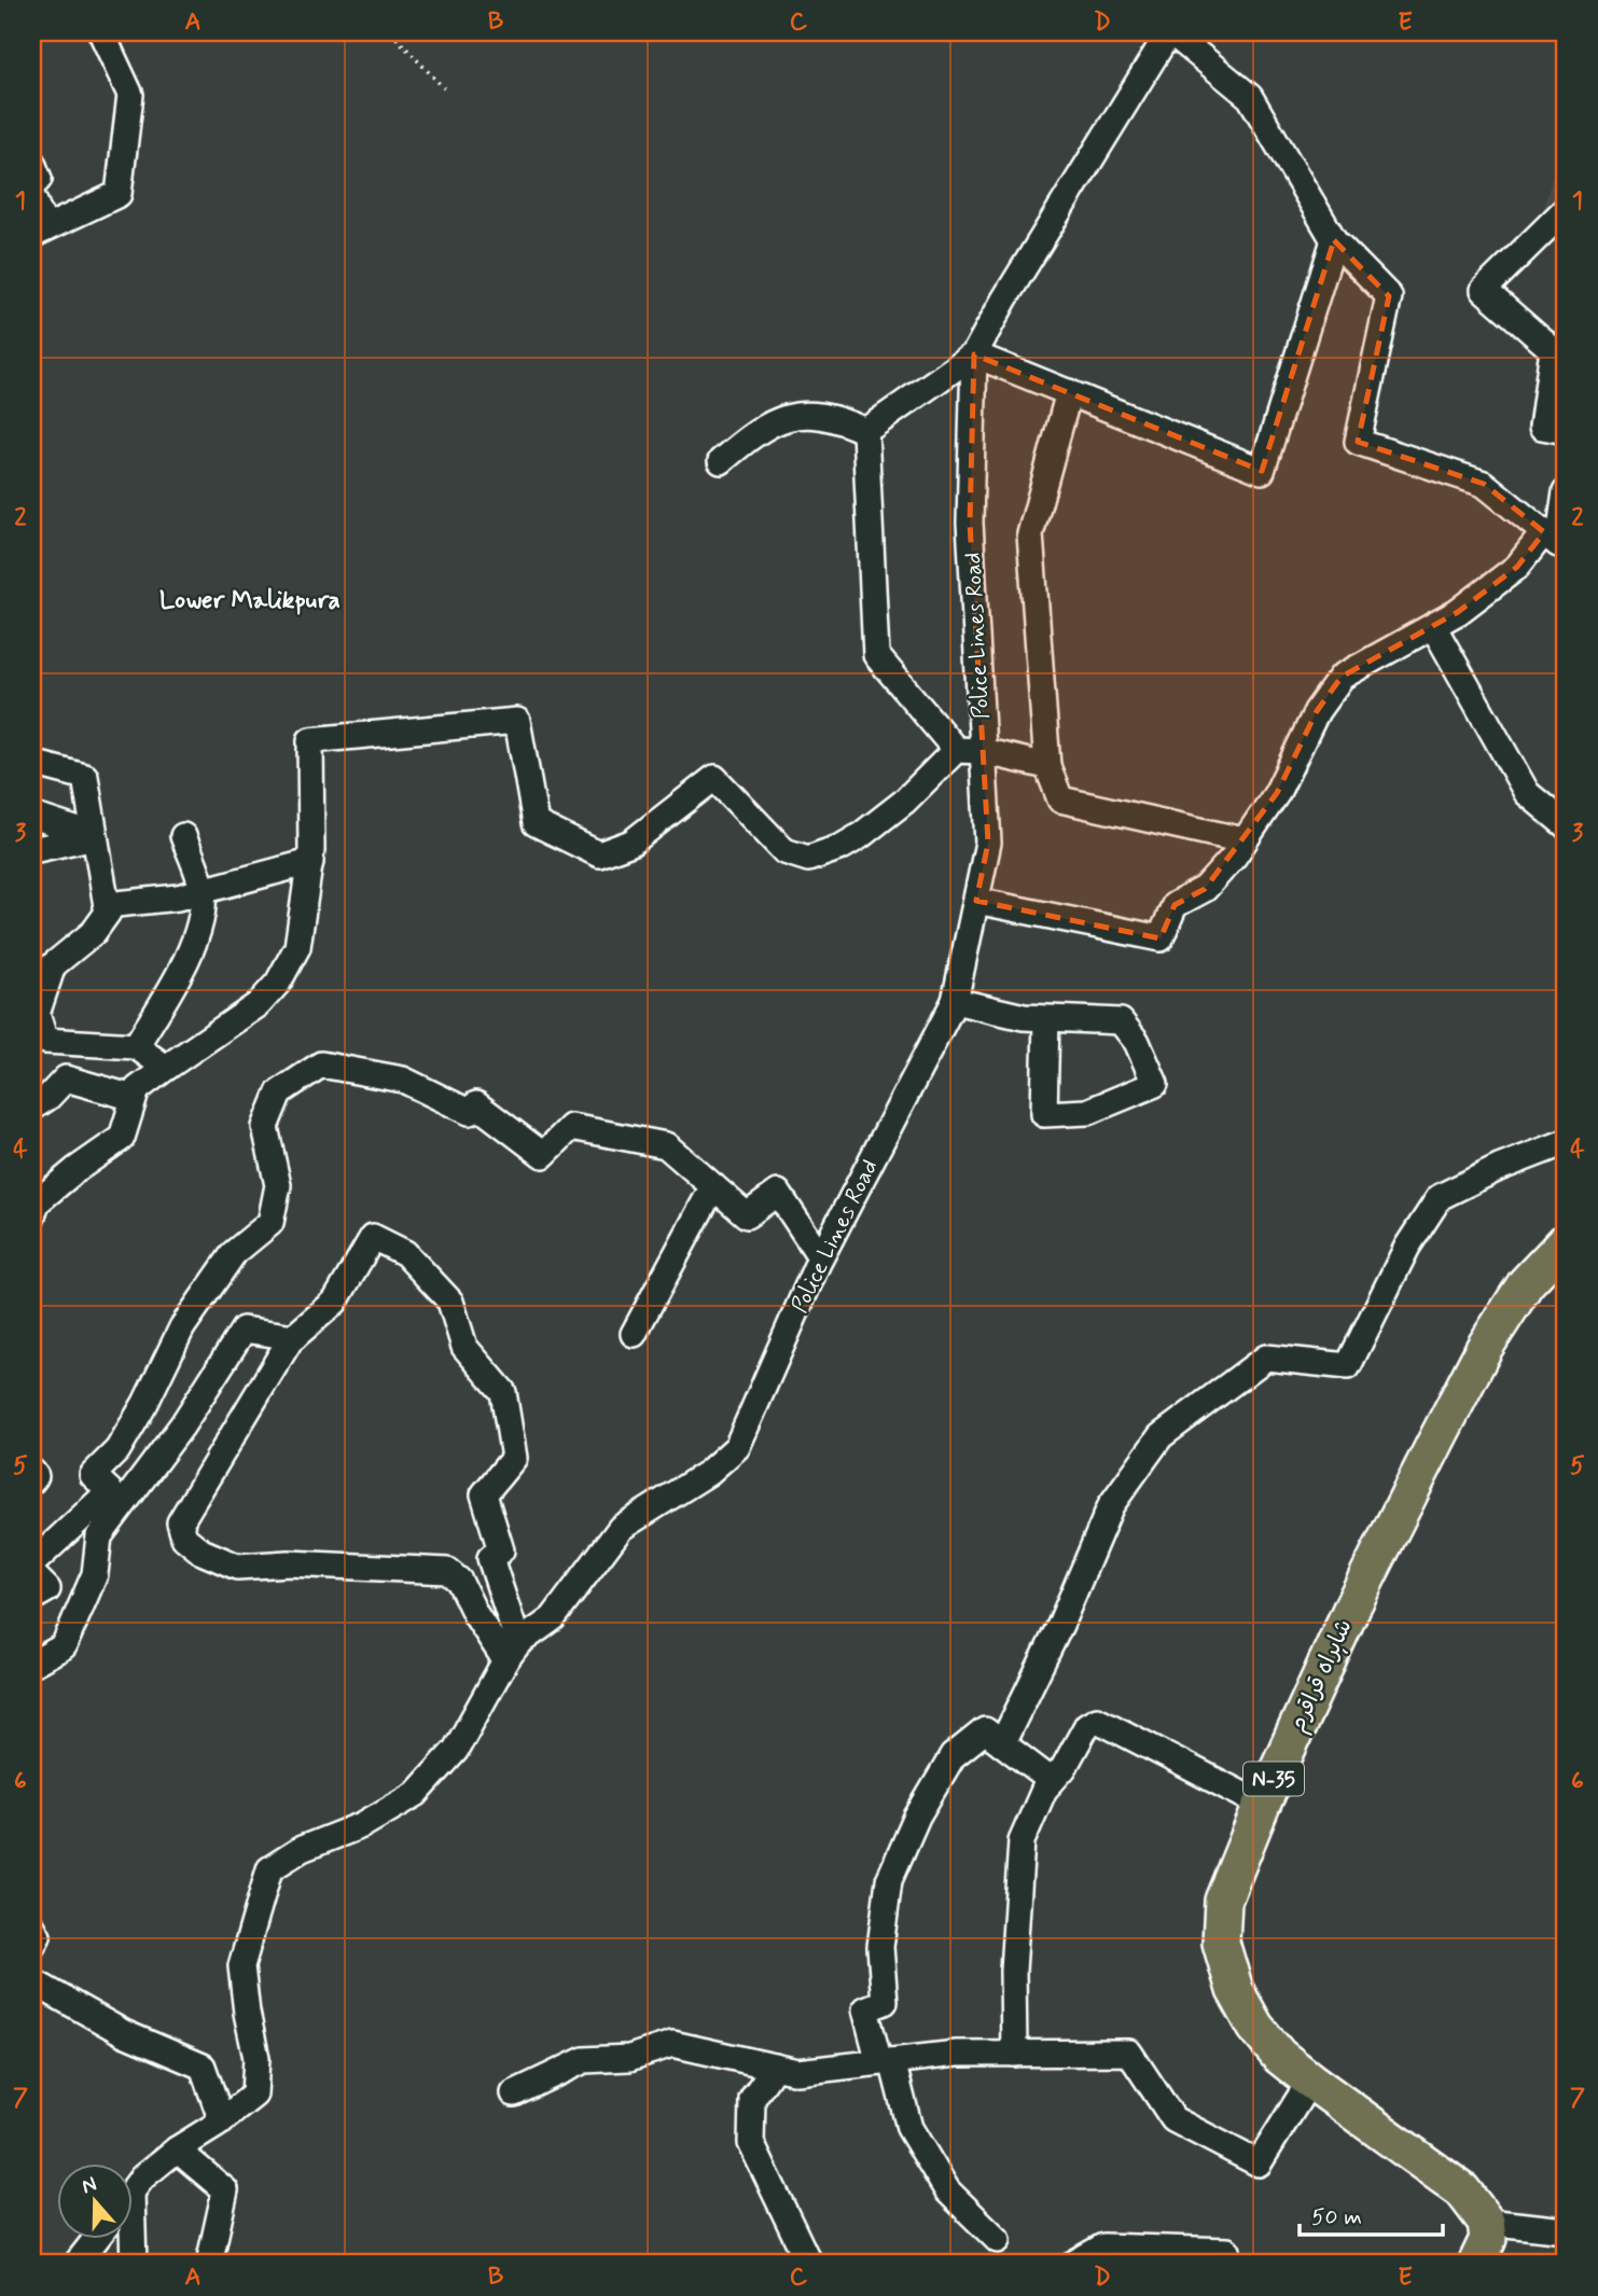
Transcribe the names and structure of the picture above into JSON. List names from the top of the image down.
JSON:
{
  "streets": {
    "highway": ["شاہراہ قراقرم", "N-35"],
    "street": ["Police Lines Road"]
  },
  "districts": ["Lower Malikpura"],
  "scale_bar": "50 m",
  "north": "top",
  "grid": {
    "columns": [
      "A",
      "B",
      "C",
      "D",
      "E"
    ],
    "rows": [
      "1",
      "2",
      "3",
      "4",
      "5",
      "6",
      "7"
    ]
  }
}
